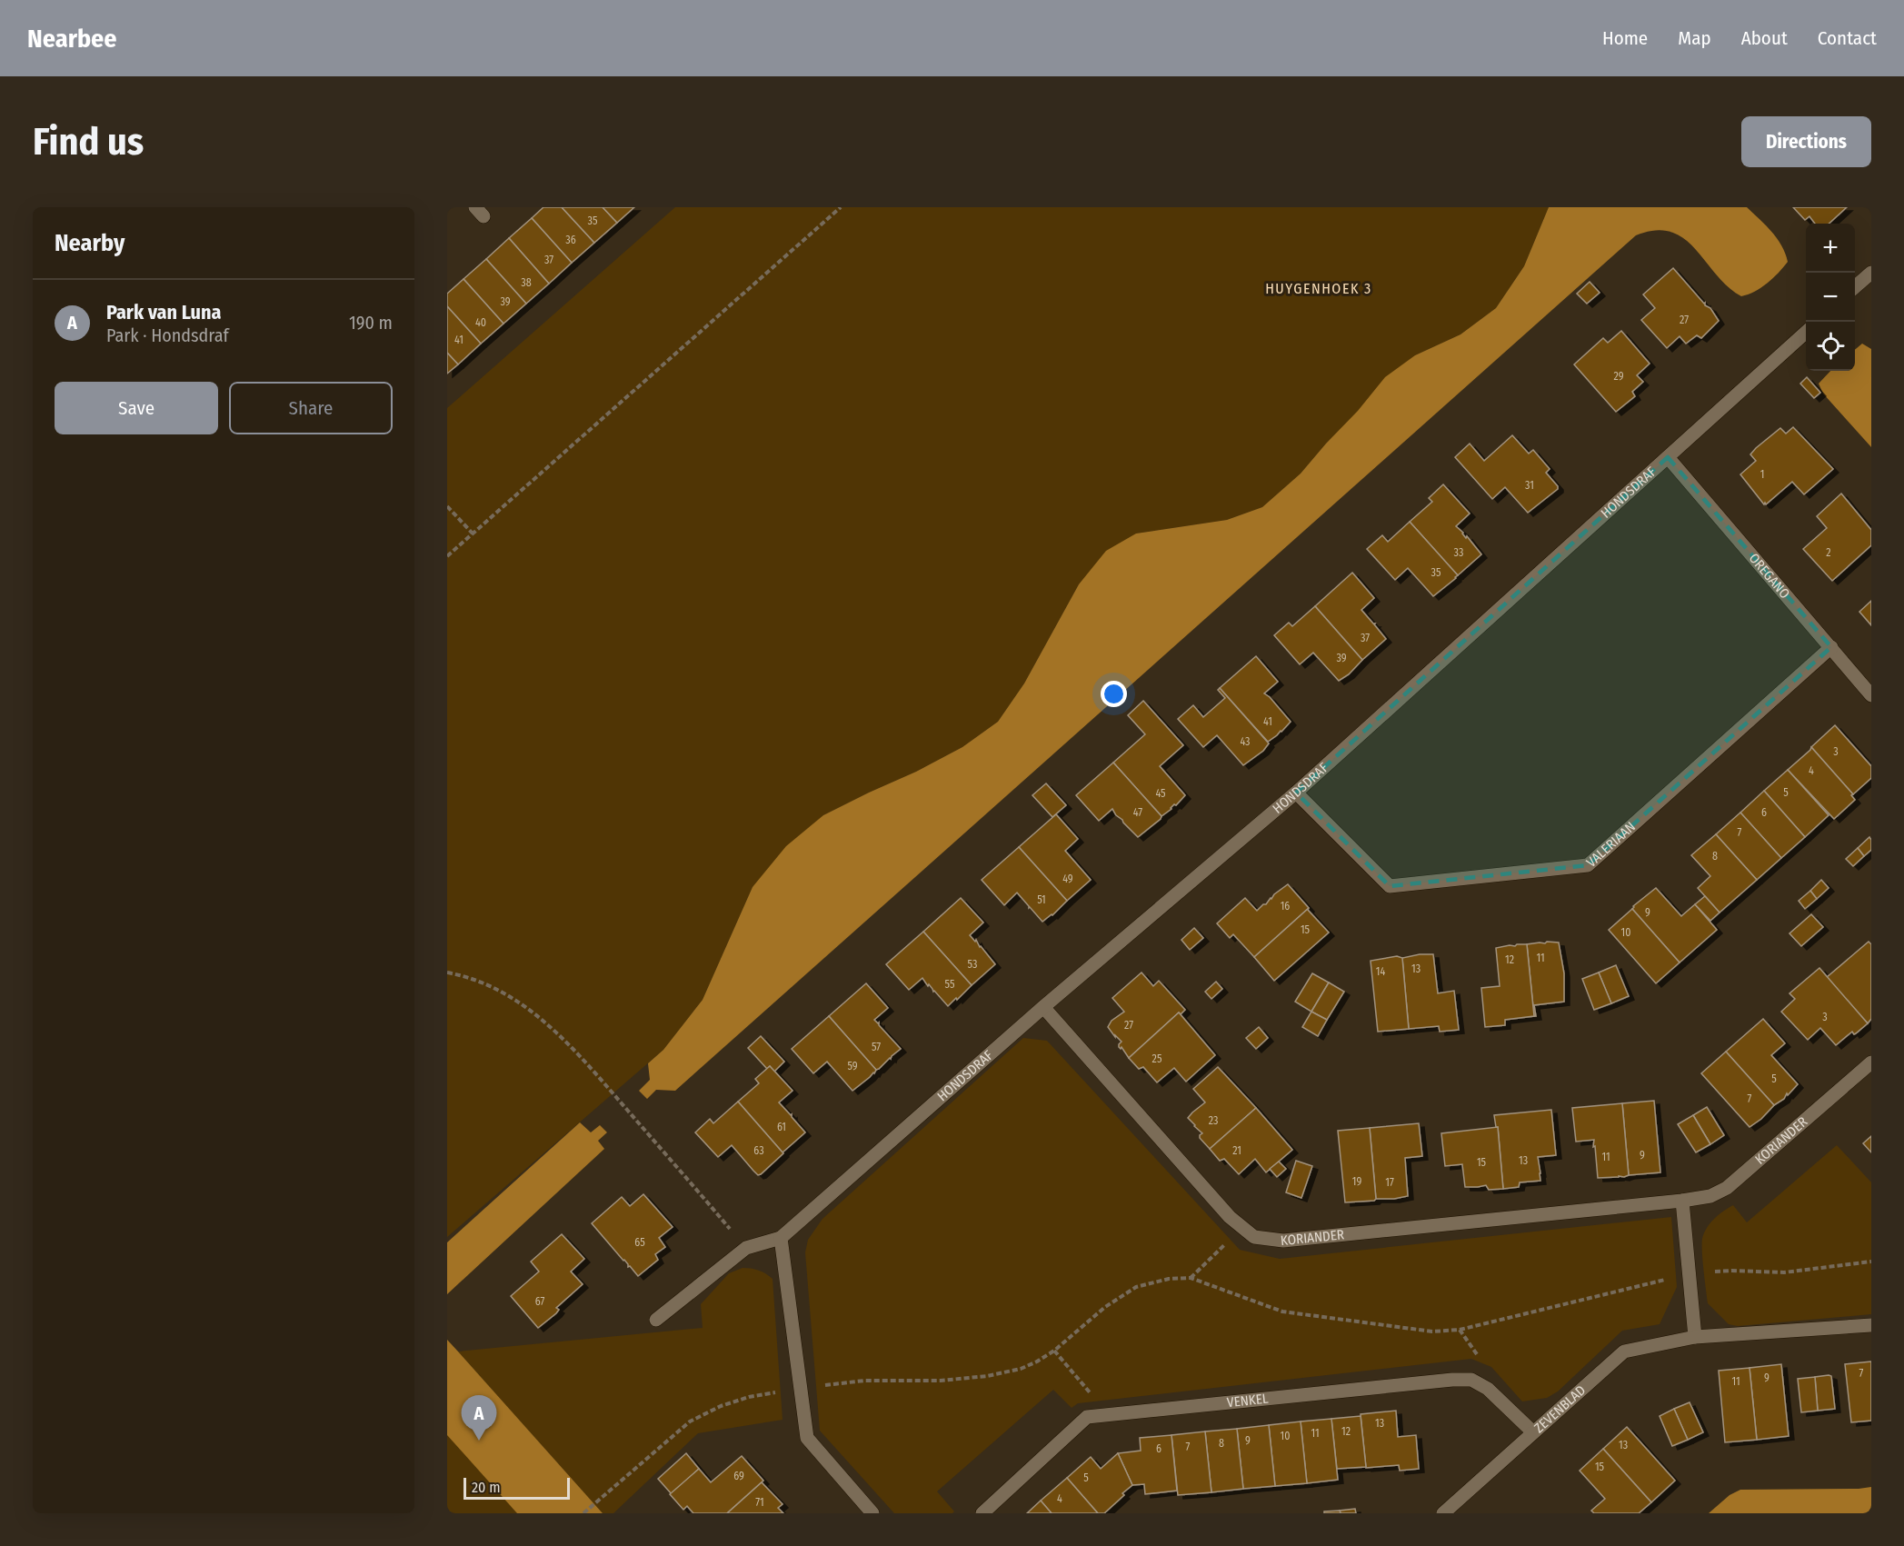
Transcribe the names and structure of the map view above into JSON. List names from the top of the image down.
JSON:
{
  "streets": {
    "street": [
      "HONDSDRAF",
      "OREGANO",
      "VALERIAAN",
      "KORIANDER",
      "VENKEL",
      "ZEVENBLAD"
    ]
  },
  "crossings": [
    ["HONDSDRAF", "OREGANO"],
    ["HONDSDRAF", "VALERIAAN"],
    ["HONDSDRAF", "KORIANDER"],
    ["OREGANO", "VALERIAAN"],
    ["VENKEL", "ZEVENBLAD"]
  ],
  "districts": ["HUYGENHOEK 3"],
  "house_numbers": [
    "35",
    "36",
    "37",
    "38",
    "39",
    "27",
    "40",
    "41",
    "29",
    "1",
    "31",
    "33",
    "2",
    "35",
    "37",
    "39",
    "41",
    "43",
    "3",
    "4",
    "5",
    "45",
    "47",
    "6",
    "7",
    "8",
    "49",
    "51",
    "16",
    "9",
    "15",
    "10",
    "11",
    "12",
    "53",
    "13",
    "14",
    "55",
    "3",
    "27",
    "57",
    "25",
    "59",
    "5",
    "7",
    "23",
    "61",
    "63",
    "21",
    "9",
    "11",
    "13",
    "15",
    "19",
    "17",
    "65",
    "67",
    "7",
    "9",
    "11",
    "13",
    "12",
    "11",
    "10",
    "9",
    "8",
    "13",
    "7",
    "6",
    "15",
    "69",
    "5",
    "4",
    "71"
  ],
  "scale_bar": "20 m",
  "page": {
    "header": "Nearbee",
    "nav": [
      "Home",
      "Map",
      "About",
      "Contact"
    ],
    "buttons": [
      "Directions",
      ["Save", "Share"]
    ],
    "title": "Find us",
    "heading": "Nearby",
    "map_buttons": ["+", "−"],
    "list": [
      {
        "mark": "A",
        "name": "Park van Luna",
        "note": "Park · Hondsdraf",
        "value": "190 m"
      }
    ],
    "pins": "A",
    "scale": "20 m"
  }
}
